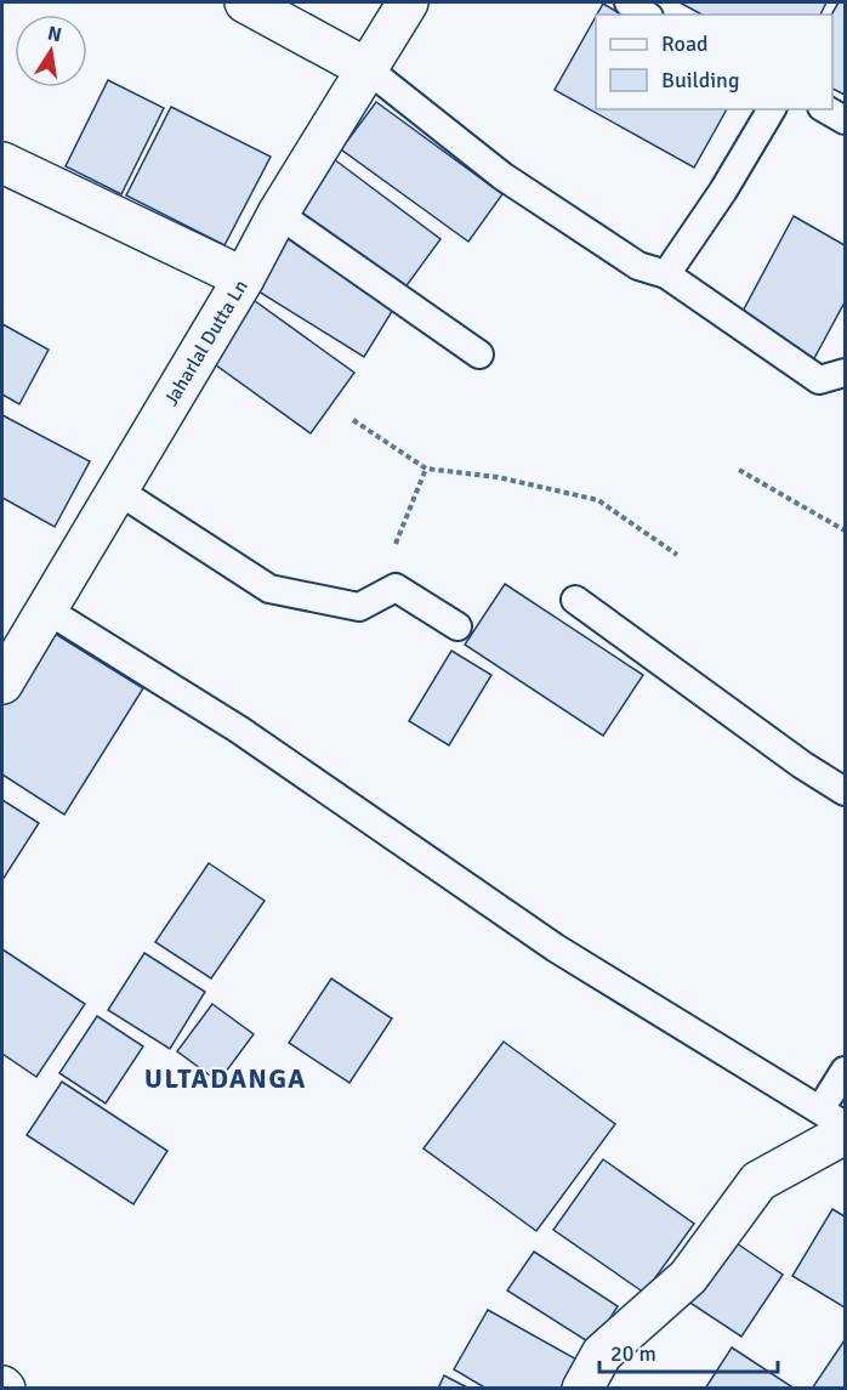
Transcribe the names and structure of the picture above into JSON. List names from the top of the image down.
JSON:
{
  "streets": {
    "street": ["Jaharlal Dutta Ln"]
  },
  "districts": ["ULTADANGA"],
  "legend": ["Road", "Building"],
  "scale_bar": "20 m",
  "north": "top"
}
